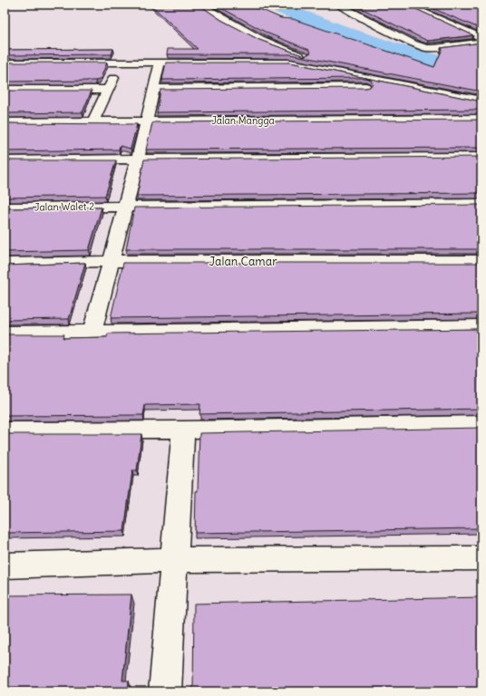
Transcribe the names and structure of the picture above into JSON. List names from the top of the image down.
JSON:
{
  "streets": {
    "street": ["Jalan Mangga", "Jalan Walet 2", "Jalan Camar"]
  }
}
